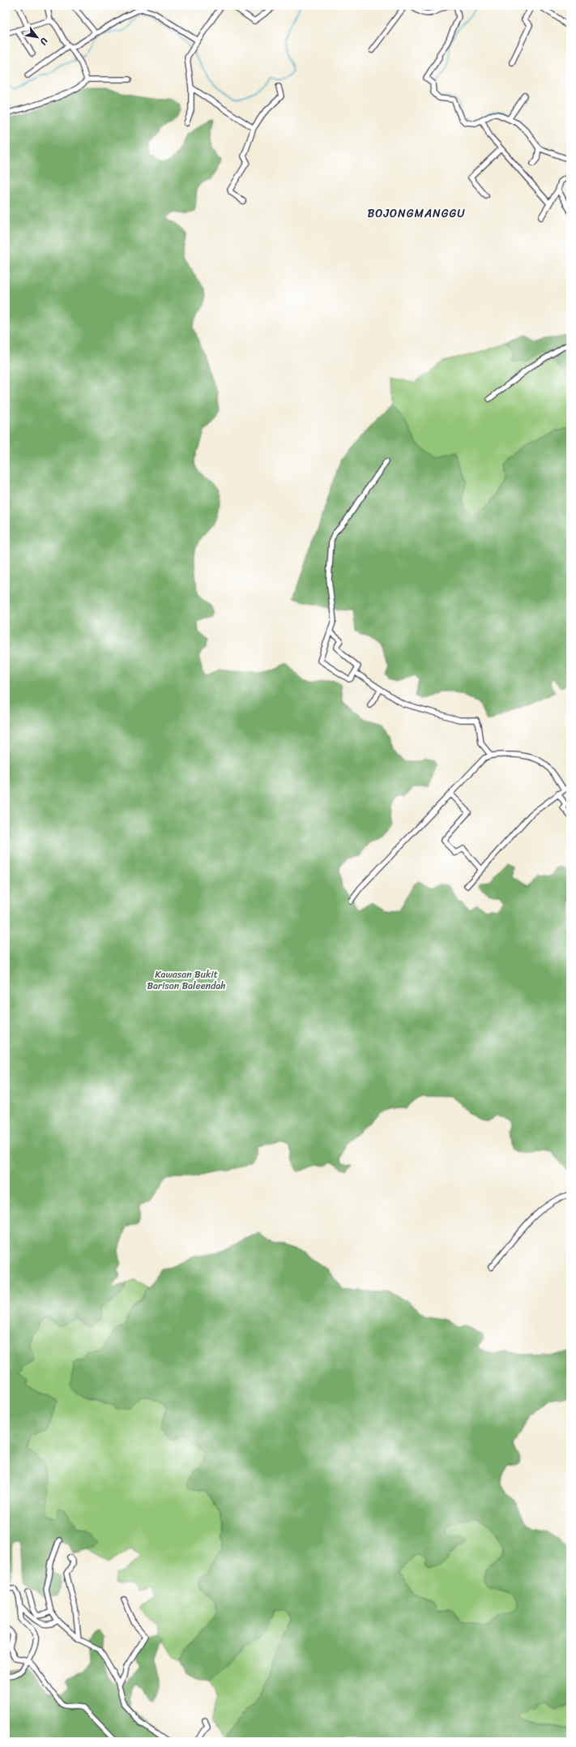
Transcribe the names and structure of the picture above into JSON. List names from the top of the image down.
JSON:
{
  "districts": ["BOJONGMANGGU"],
  "parks": ["Kawasan Bukit Barisan Baleendah"],
  "north": "bottom right"
}
